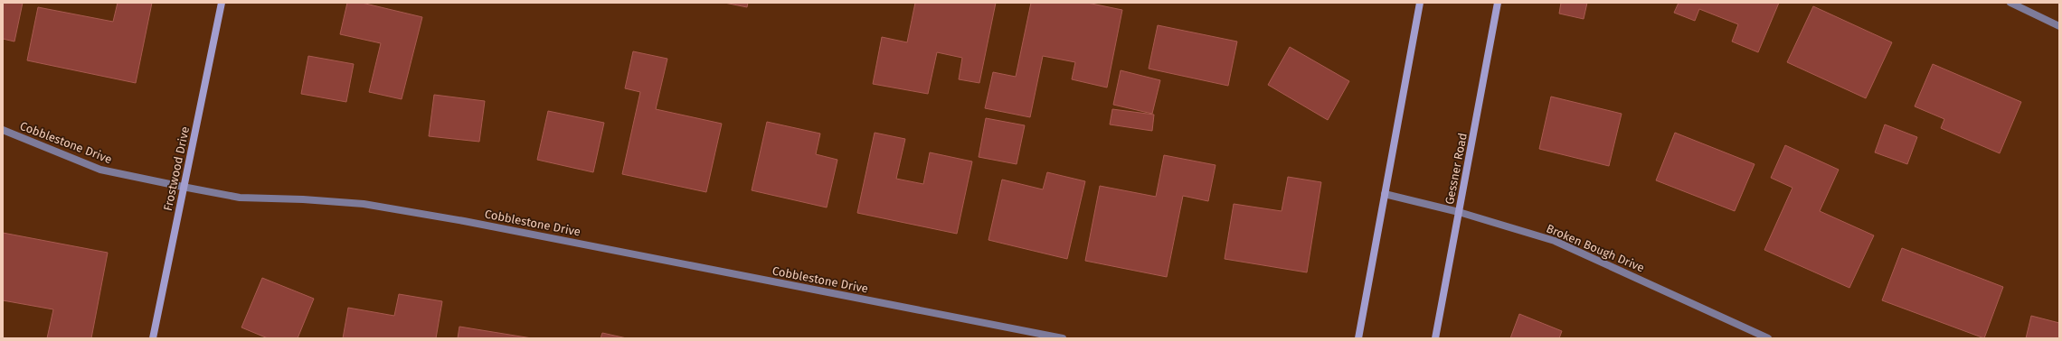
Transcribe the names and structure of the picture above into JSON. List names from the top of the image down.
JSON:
{
  "streets": {
    "main road": ["Frostwood Drive", "Gessner Road"],
    "street": ["Cobblestone Drive", "Broken Bough Drive"]
  },
  "crossings": [
    ["Cobblestone Drive", "Frostwood Drive"],
    ["Gessner Road", "Broken Bough Drive"]
  ]
}
